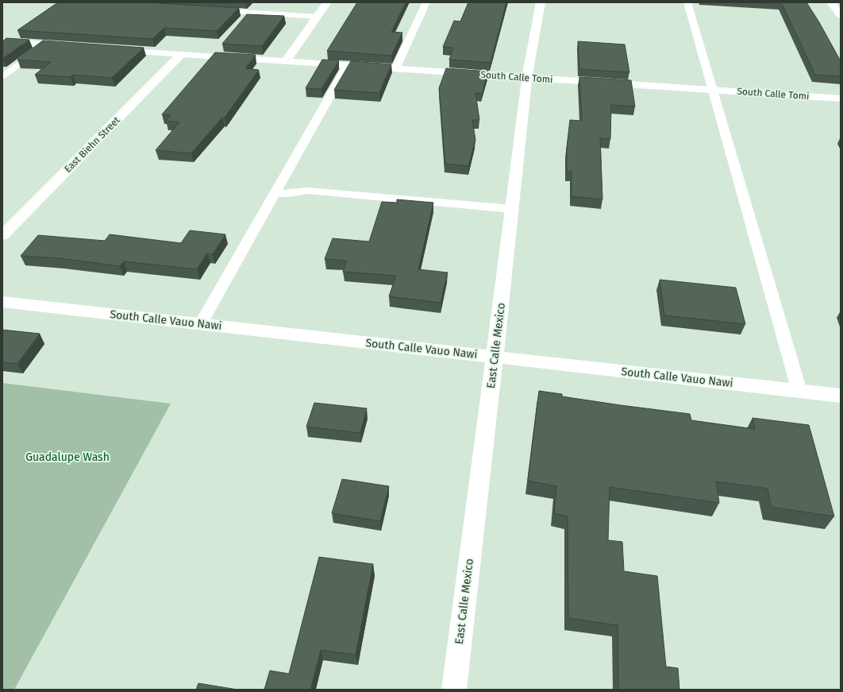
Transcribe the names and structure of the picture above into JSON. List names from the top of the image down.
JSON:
{
  "streets": {
    "street": [
      "South Calle Tomi",
      "East Biehn Street",
      "South Calle Vauo Nawi",
      "East Calle Mexico"
    ]
  },
  "crossings": [
    ["South Calle Tomi", "East Biehn Street"],
    ["South Calle Tomi", "East Calle Mexico"],
    ["South Calle Vauo Nawi", "East Calle Mexico"]
  ],
  "parks": ["Guadalupe Wash"]
}
